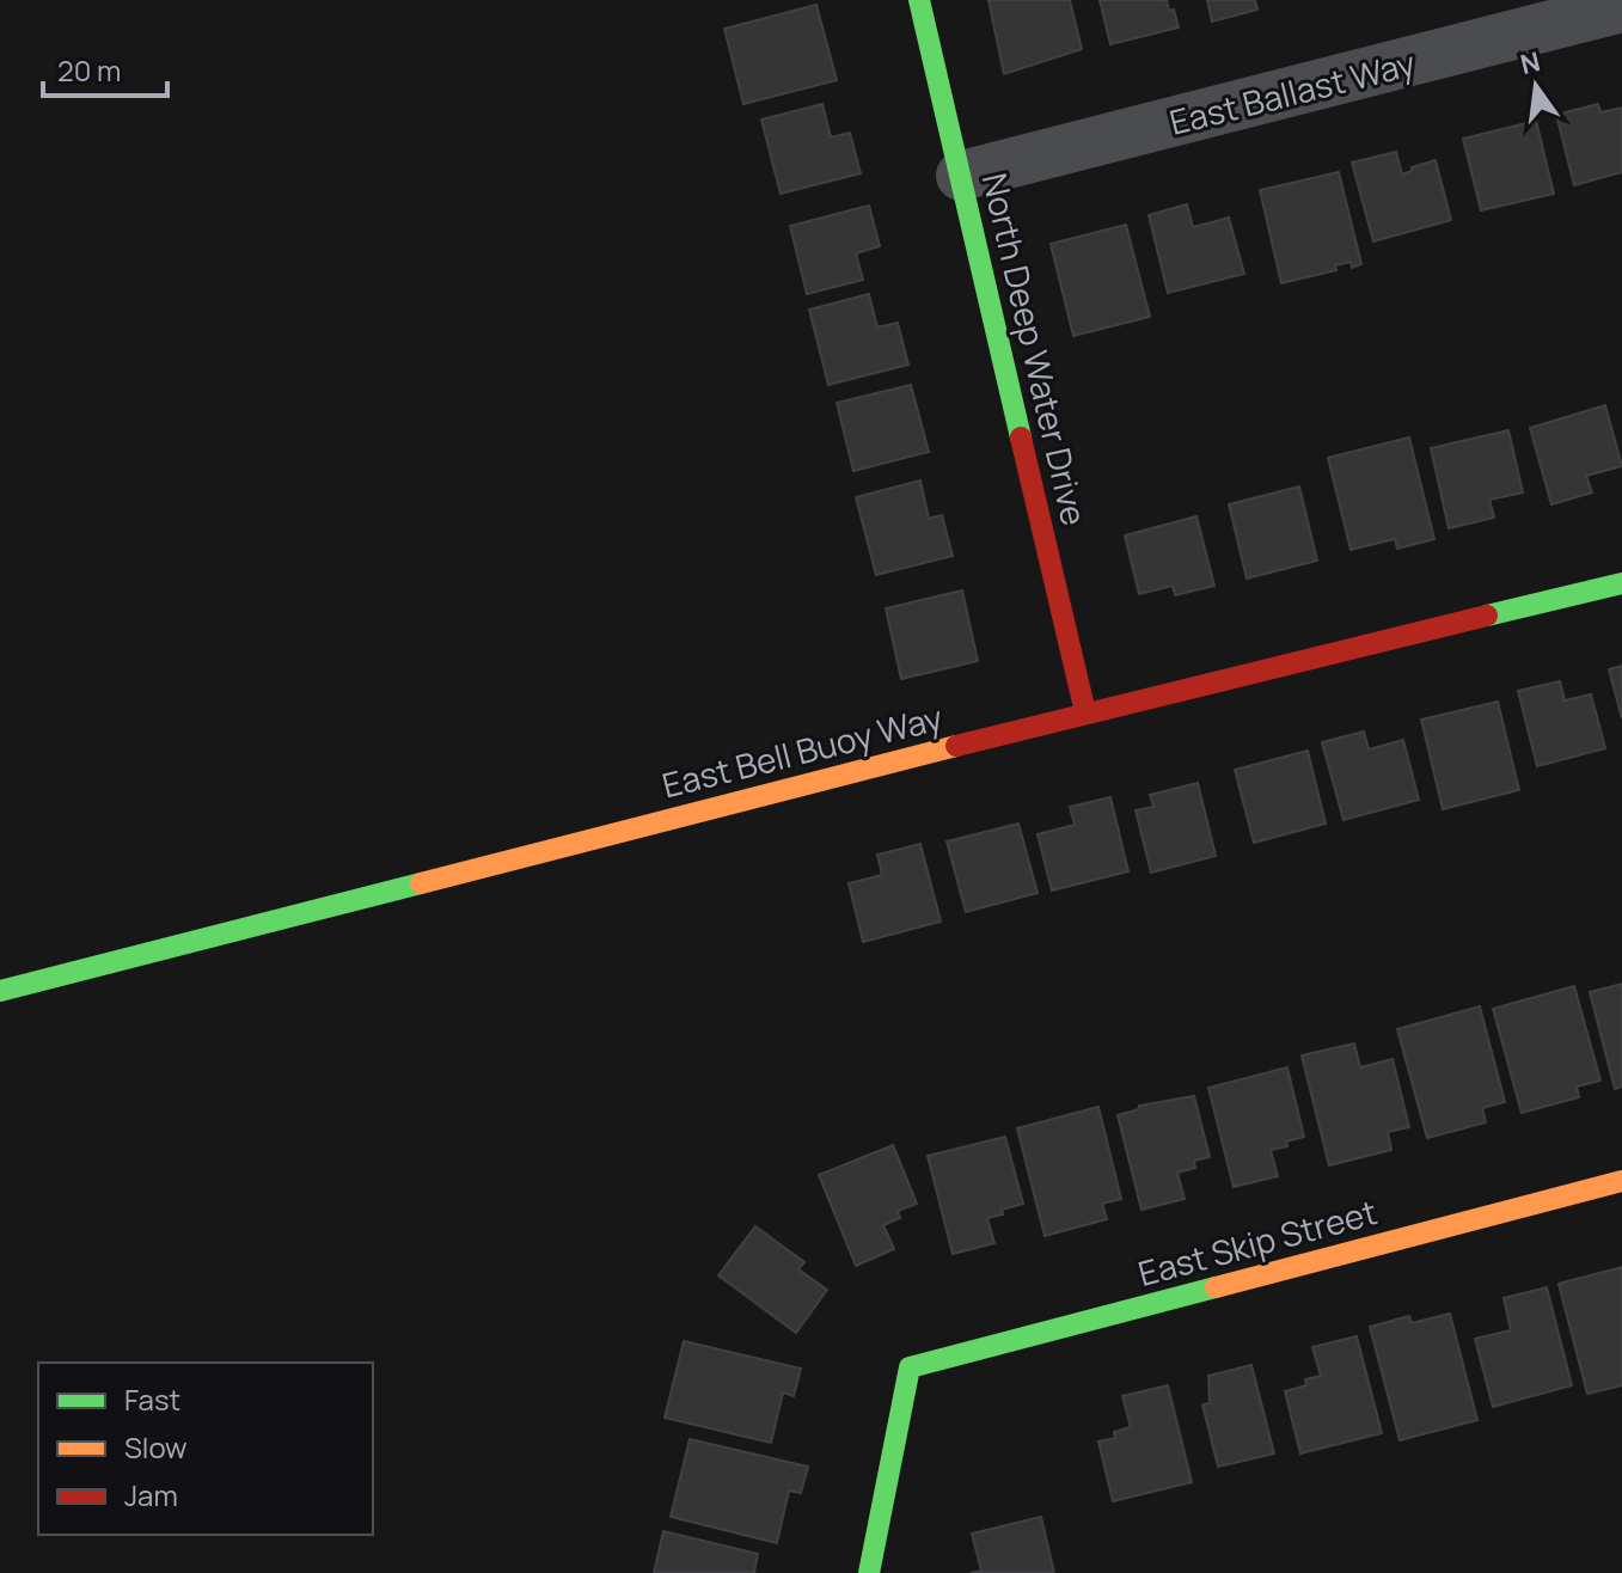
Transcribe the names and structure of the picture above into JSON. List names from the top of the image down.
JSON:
{
  "streets": {
    "street": [
      "East Ballast Way",
      "North Deep Water Drive",
      "East Bell Buoy Way",
      "East Skip Street"
    ]
  },
  "crossings": [
    ["East Ballast Way", "North Deep Water Drive"],
    ["North Deep Water Drive", "East Bell Buoy Way"]
  ],
  "legend": ["Fast", "Slow", "Jam"],
  "scale_bar": "20 m",
  "north": "top"
}
